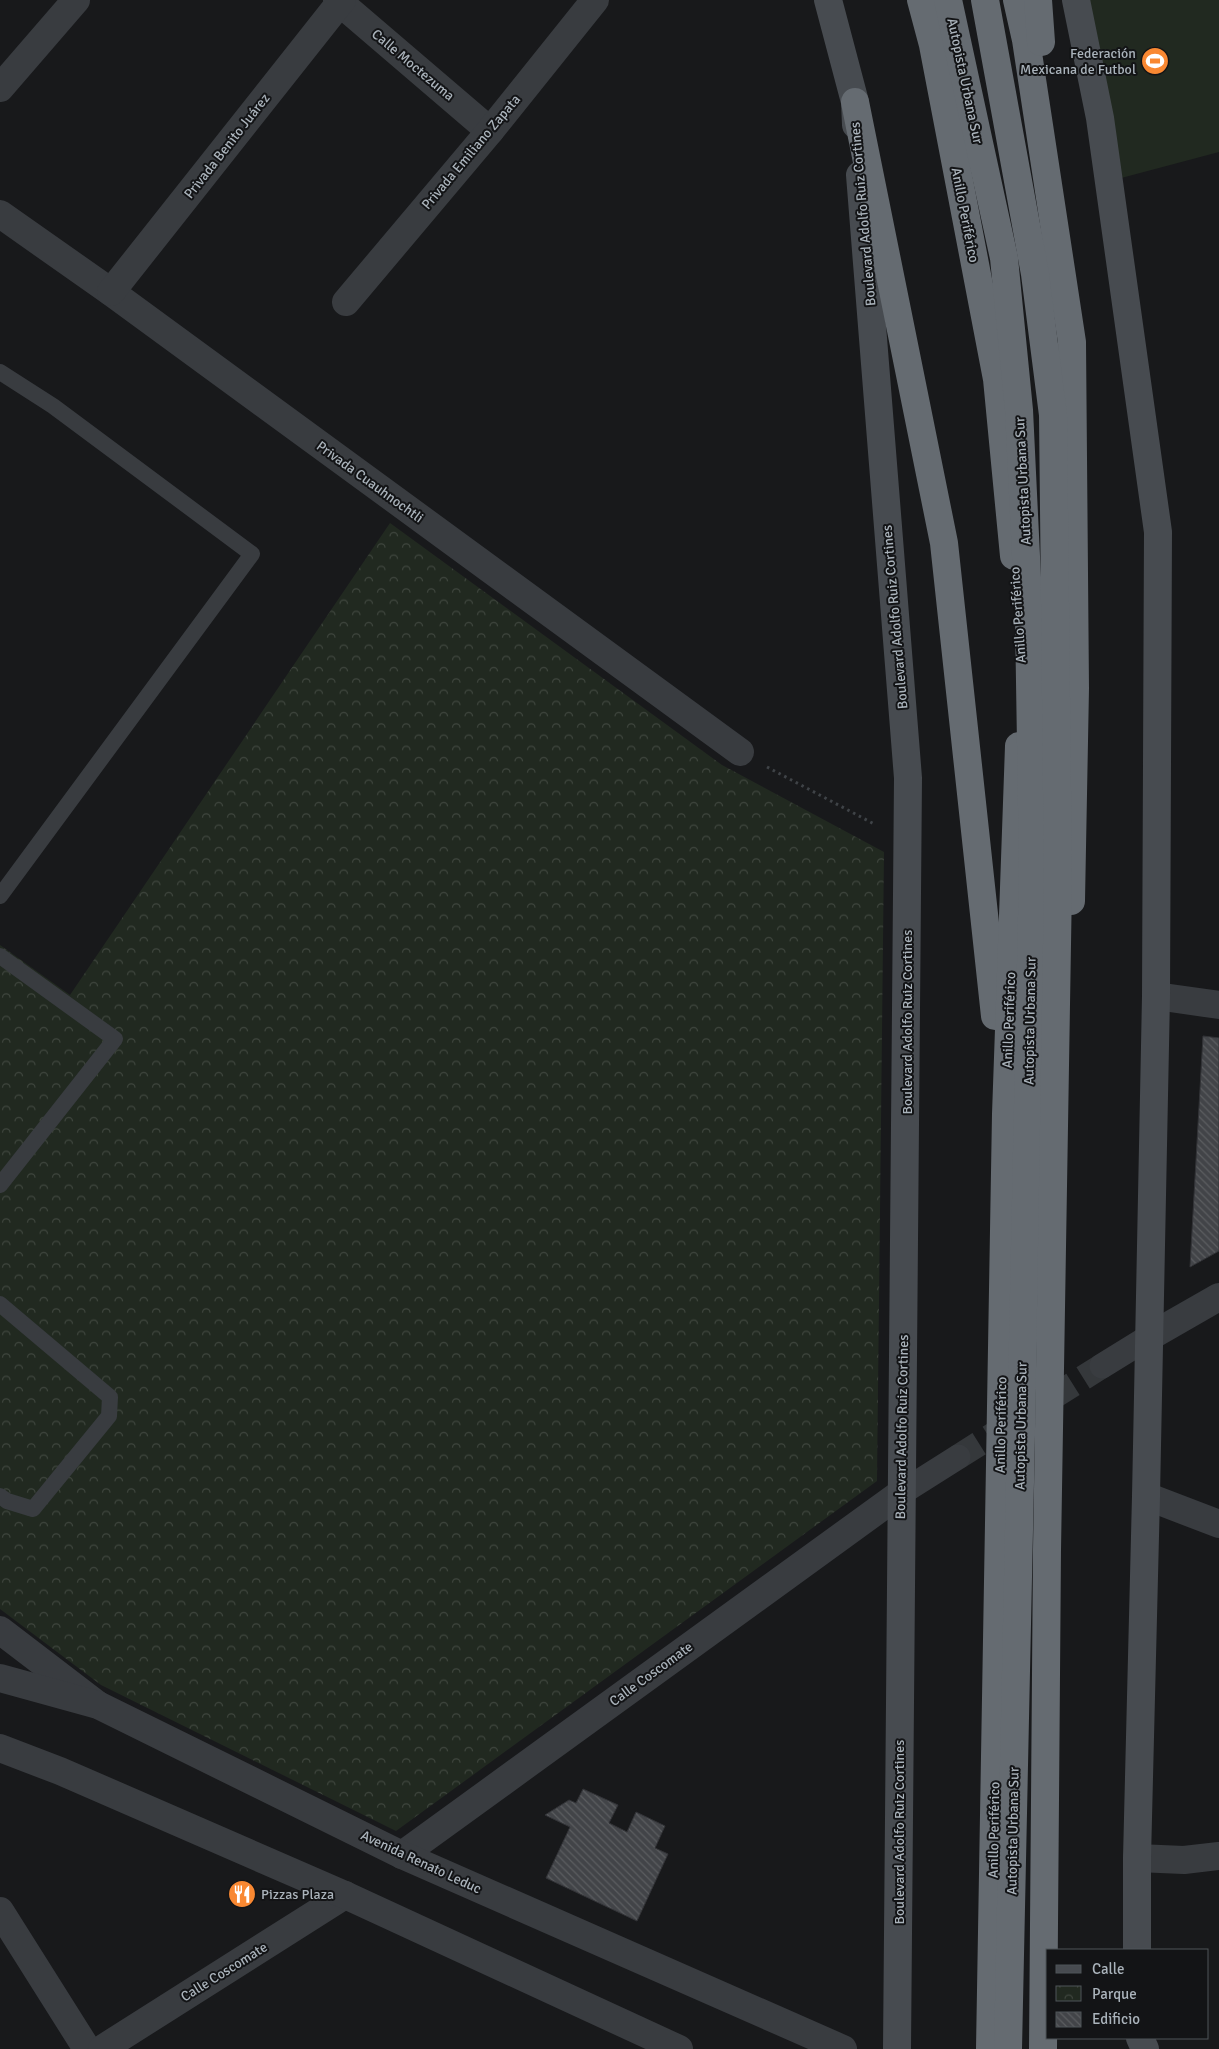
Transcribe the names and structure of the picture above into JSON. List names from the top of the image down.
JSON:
{
  "streets": {
    "highway": ["Autopista Urbana Sur", "Anillo Periférico"],
    "main road": ["Boulevard Adolfo Ruiz Cortines"],
    "street": [
      "Calle Moctezuma",
      "Privada Benito Juárez",
      "Privada Emiliano Zapata",
      "Privada Cuauhnochtli",
      "Calle Coscomate",
      "Avenida Renato Leduc"
    ]
  },
  "crossings": [
    ["Calle Moctezuma", "Privada Benito Juárez"],
    ["Calle Moctezuma", "Privada Emiliano Zapata"],
    ["Privada Benito Juárez", "Privada Cuauhnochtli"],
    ["Boulevard Adolfo Ruiz Cortines", "Calle Coscomate"],
    ["Calle Coscomate", "Avenida Renato Leduc"]
  ],
  "places": {
    "sports": ["Federación Mexicana de Futbol"],
    "restaurant": ["Pizzas Plaza"]
  },
  "legend": ["Calle", "Parque", "Edificio"]
}
